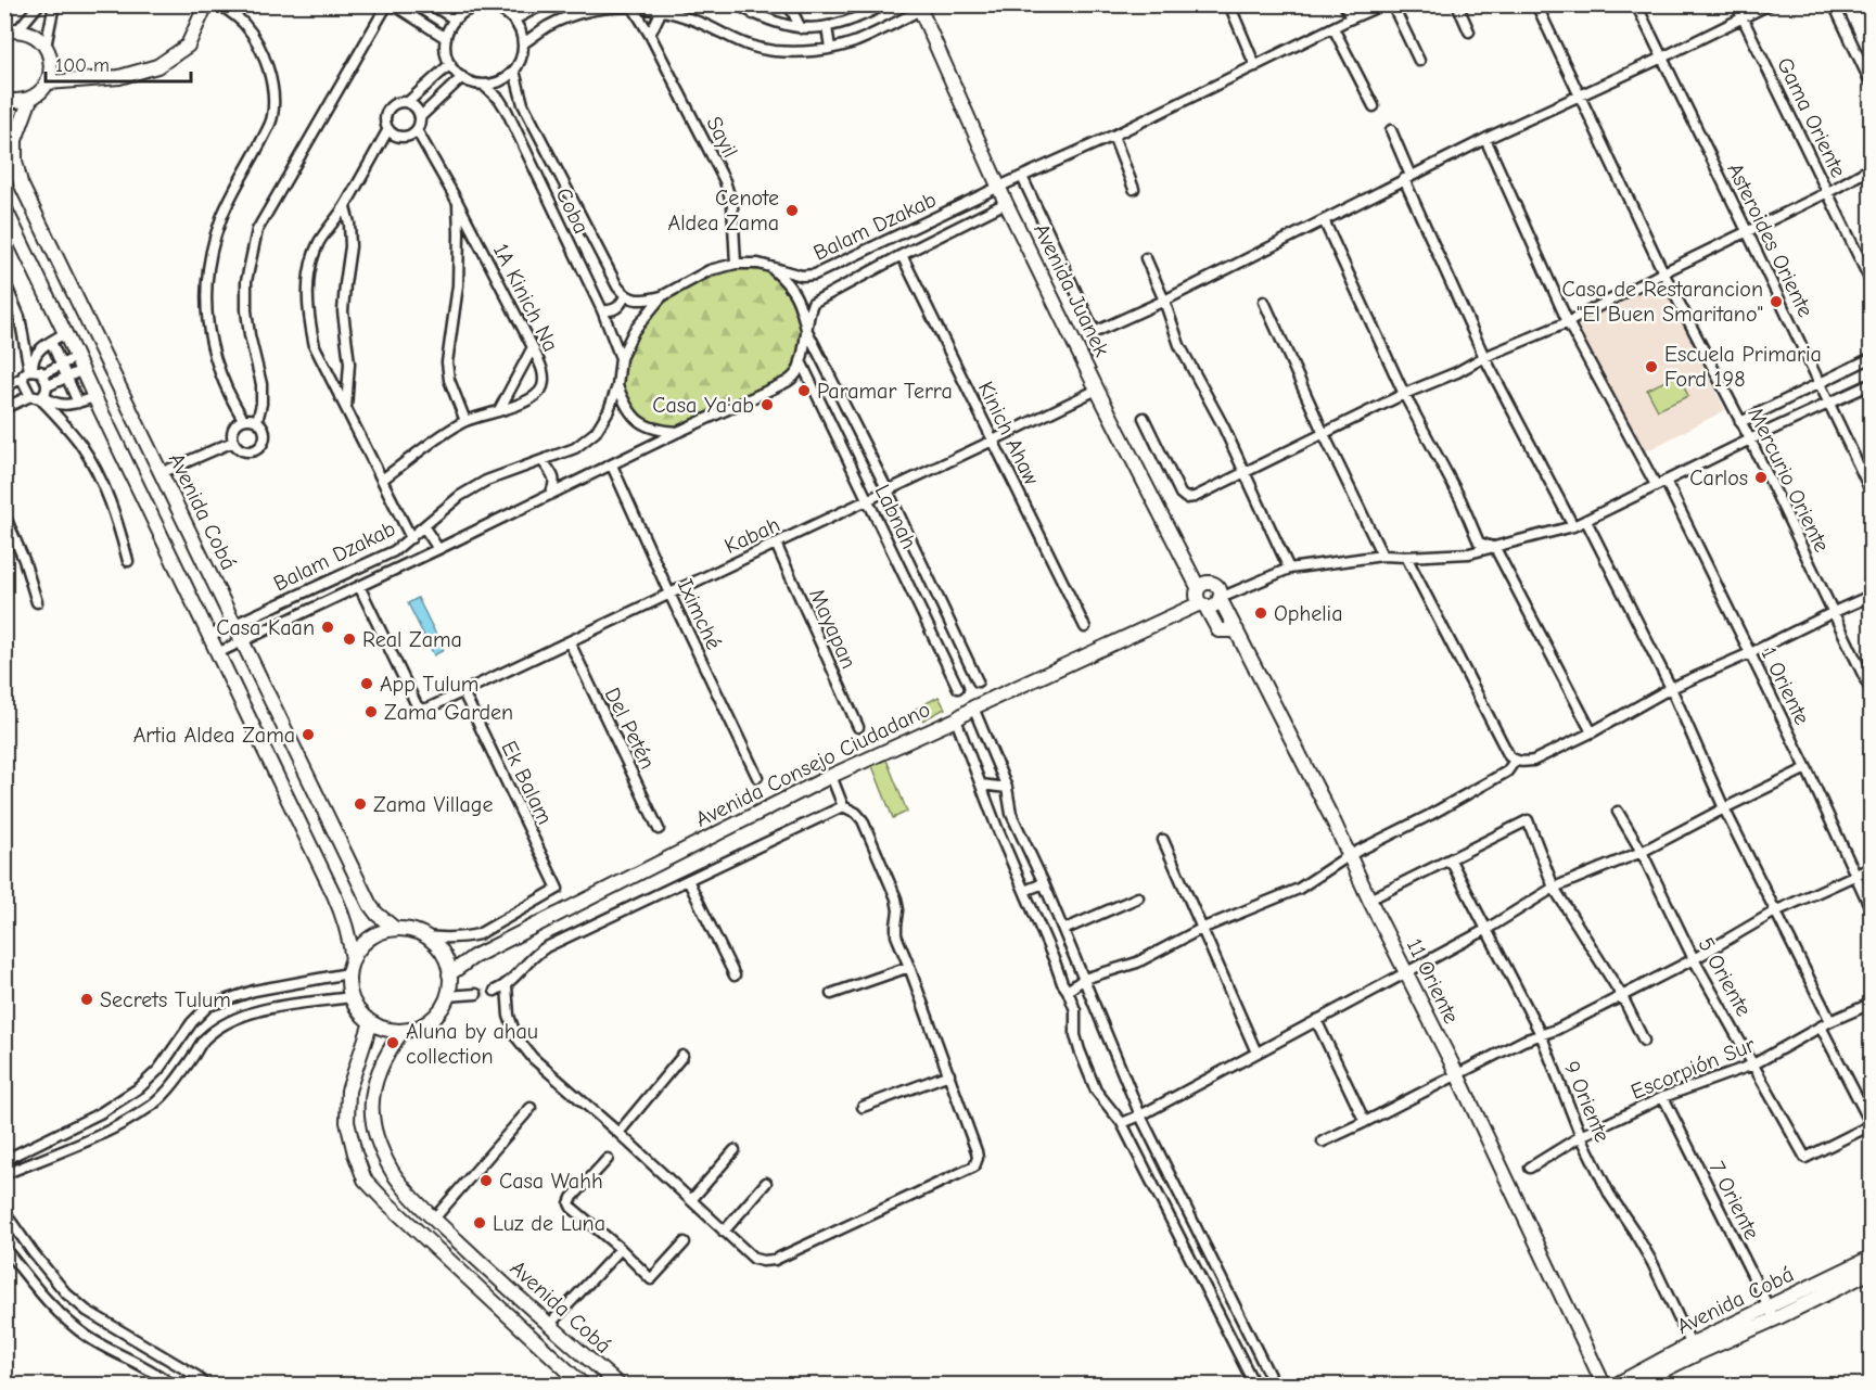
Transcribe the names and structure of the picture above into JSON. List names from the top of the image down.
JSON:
{
  "streets": {
    "street": [
      "Gama Oriente",
      "Sayil",
      "Coba",
      "Balam Dzakab",
      "Asteroides Oriente",
      "Avenida Juanek",
      "1A Kinich Na",
      "Kinich Ahaw",
      "Mercurio Oriente",
      "Avenida Cobá",
      "Labnah",
      "Kabah",
      "Iximché",
      "Mayapan",
      "1 Oriente",
      "Del Petén",
      "Avenida Consejo Ciudadano",
      "Ek Balam",
      "5 Oriente",
      "11 Oriente",
      "Escorpión Sur",
      "9 Oriente",
      "7 Oriente"
    ]
  },
  "crossings": [
    ["Sayil", "Coba"],
    ["Sayil", "Balam Dzakab"],
    ["Sayil", "Labnah"],
    ["Coba", "Balam Dzakab"],
    ["Coba", "Labnah"],
    ["Balam Dzakab", "Avenida Juanek"],
    ["Balam Dzakab", "Avenida Cobá"],
    ["Balam Dzakab", "Labnah"],
    ["Avenida Juanek", "Kabah"],
    ["Avenida Juanek", "Avenida Consejo Ciudadano"],
    ["Avenida Juanek", "11 Oriente"],
    ["Kinich Ahaw", "Kabah"],
    ["Avenida Cobá", "Avenida Consejo Ciudadano"],
    ["Avenida Cobá", "Ek Balam"],
    ["Avenida Cobá", "9 Oriente"],
    ["Avenida Cobá", "7 Oriente"],
    ["Labnah", "Kabah"],
    ["Kabah", "Iximché"],
    ["Kabah", "Mayapan"],
    ["Kabah", "Del Petén"],
    ["Kabah", "Ek Balam"],
    ["Avenida Consejo Ciudadano", "Ek Balam"],
    ["Avenida Consejo Ciudadano", "11 Oriente"],
    ["5 Oriente", "Escorpión Sur"],
    ["Escorpión Sur", "9 Oriente"],
    ["Escorpión Sur", "7 Oriente"]
  ],
  "places": [
    "Cenote Aldea Zama",
    "Casa de Restarancion \"El Buen Smaritano\"",
    "Escuela Primaria Ford 198",
    "Paramar Terra",
    "Casa Ya'ab",
    "Carlos",
    "Ophelia",
    "Casa Kaan",
    "Real Zama",
    "App Tulum",
    "Zama Garden",
    "Artia Aldea Zama",
    "Zama Village",
    "Secrets Tulum",
    "Aluna by ahau collection",
    "Casa Wahh",
    "Luz de Luna"
  ],
  "scale_bar": "100 m"
}
